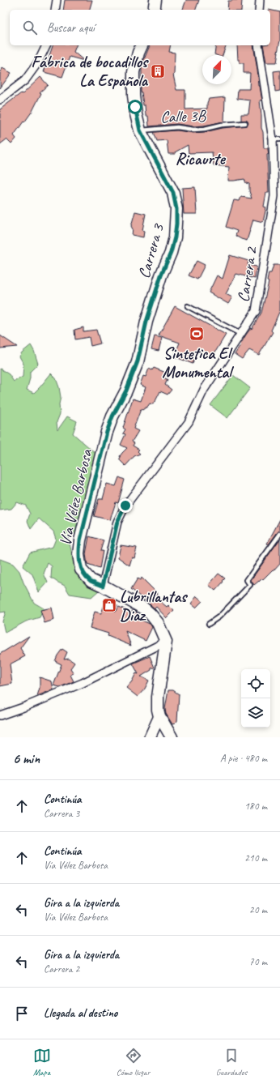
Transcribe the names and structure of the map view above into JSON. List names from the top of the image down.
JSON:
{
  "streets": {
    "main road": ["Carrera 3", "Vía Vélez Barbosa"],
    "street": ["Carrera 2"],
    "lane": ["Calle 3B"]
  },
  "crossings": [
    ["Calle 3B", "Carrera 3"],
    ["Carrera 3", "Vía Vélez Barbosa"],
    ["Carrera 2", "Vía Vélez Barbosa"]
  ],
  "districts": ["Ricaurte"],
  "places": {
    "building": ["Fábrica de bocadillos La Española"],
    "sports": ["Sintetica El Monumental"],
    "shop": ["Lubrillantas Diaz"]
  },
  "north": "top right",
  "page": {
    "search": "Buscar aquí",
    "heading": ["6 min", "A pie · 480 m"],
    "list": [
      ["Continúa", "Carrera 3", "180 m"],
      ["Continúa", "Vía Vélez Barbosa", "210 m"],
      ["Gira a la izquierda", "Vía Vélez Barbosa", "20 m"],
      ["Gira a la izquierda", "Carrera 2", "70 m"],
      "Llegada al destino"
    ],
    "nav": ["Mapa", "Cómo llegar", "Guardados"]
  }
}
